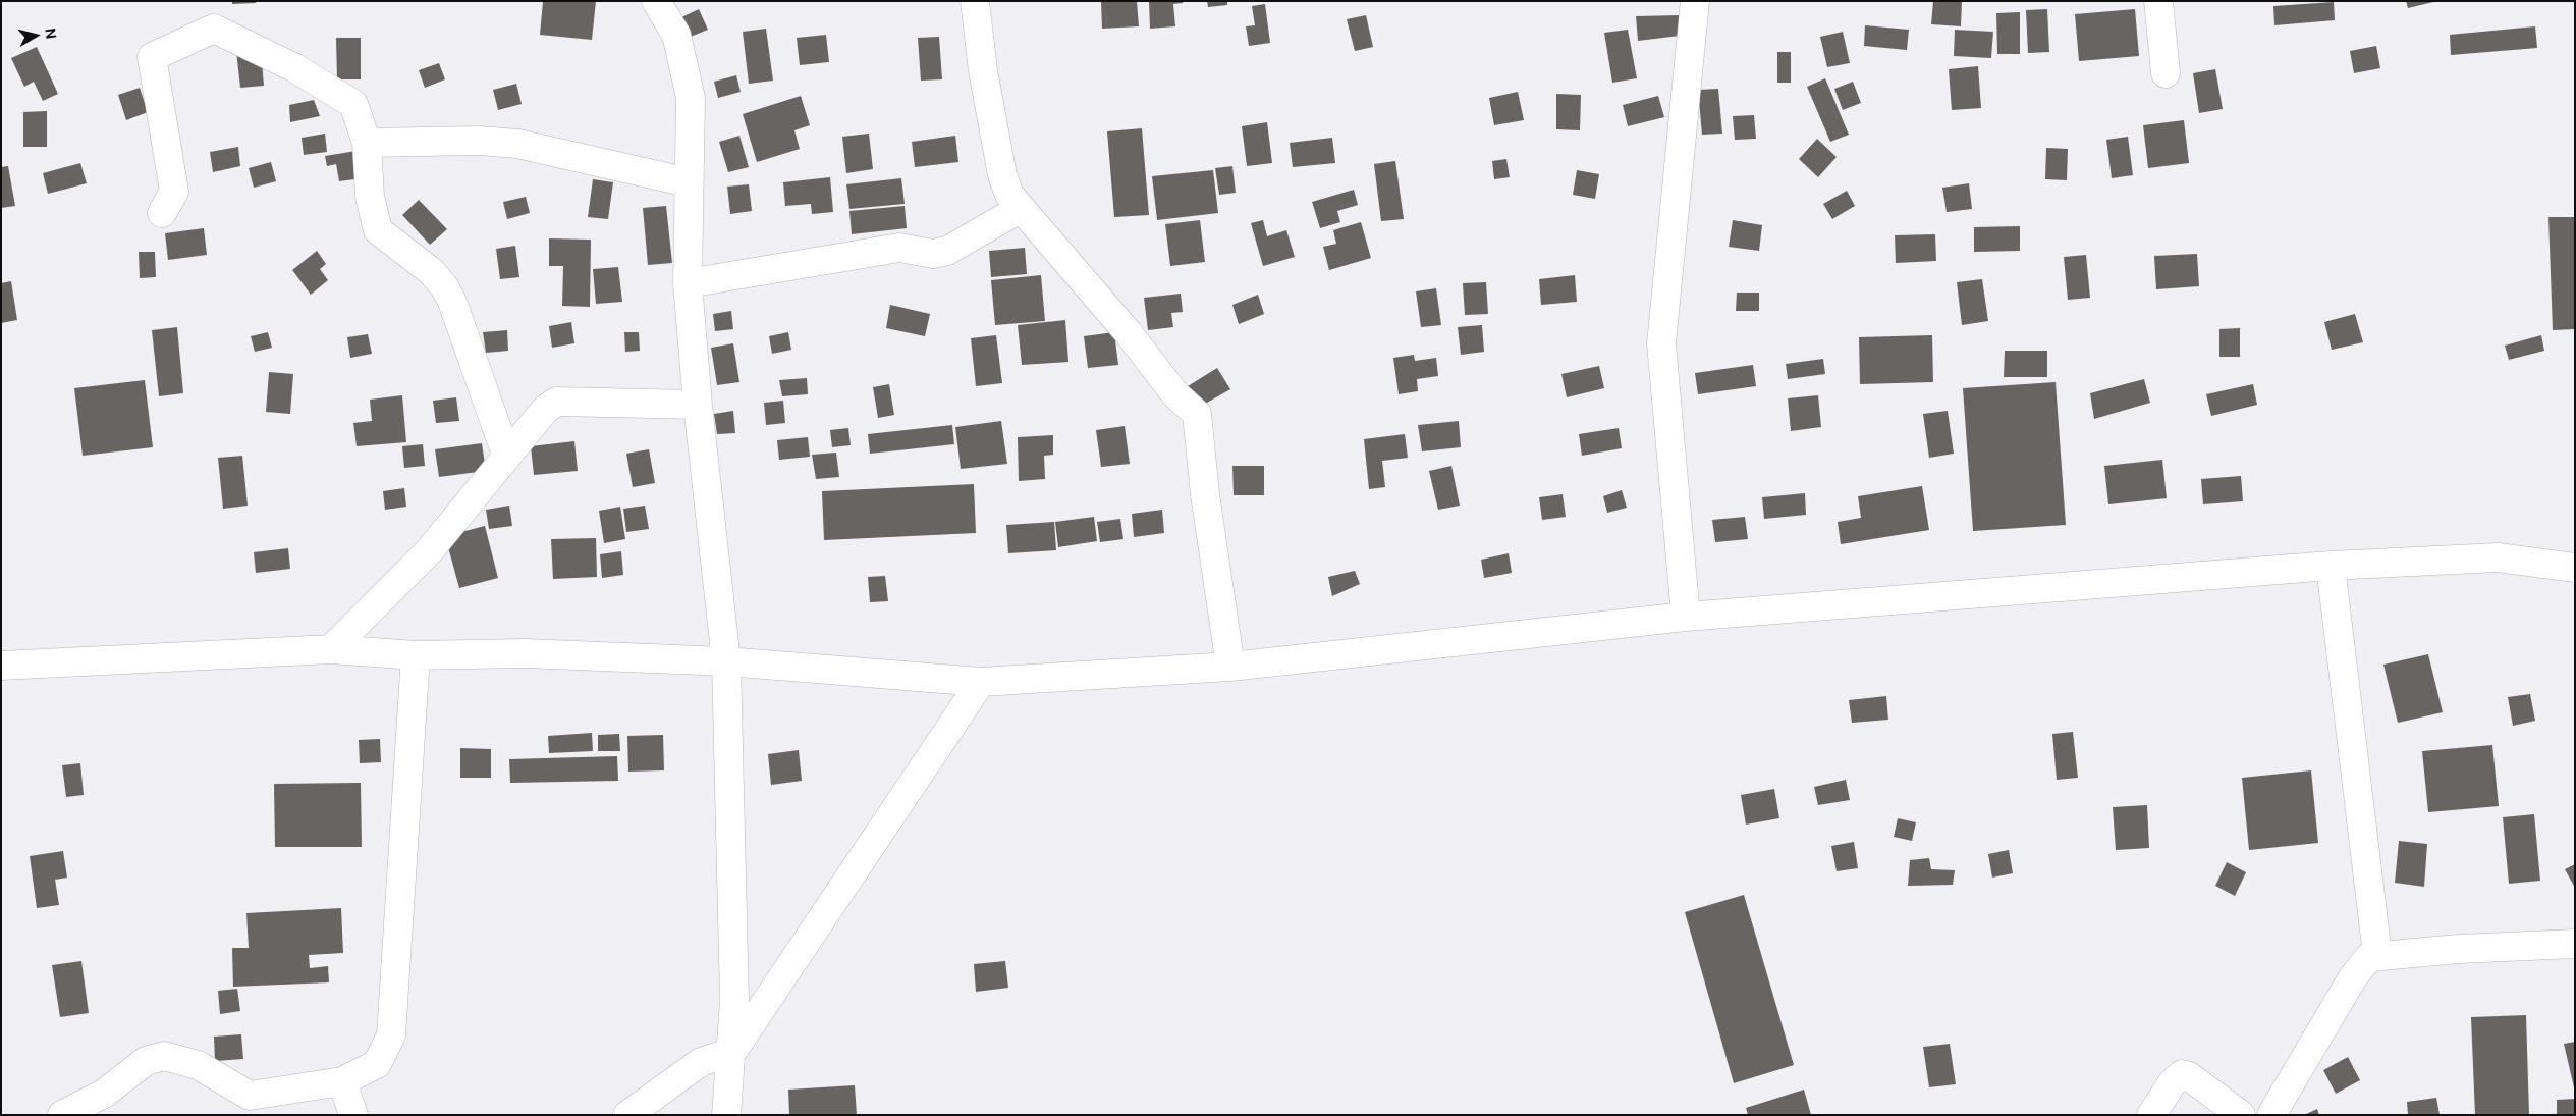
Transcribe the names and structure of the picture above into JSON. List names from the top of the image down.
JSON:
{
  "north": "right"
}
